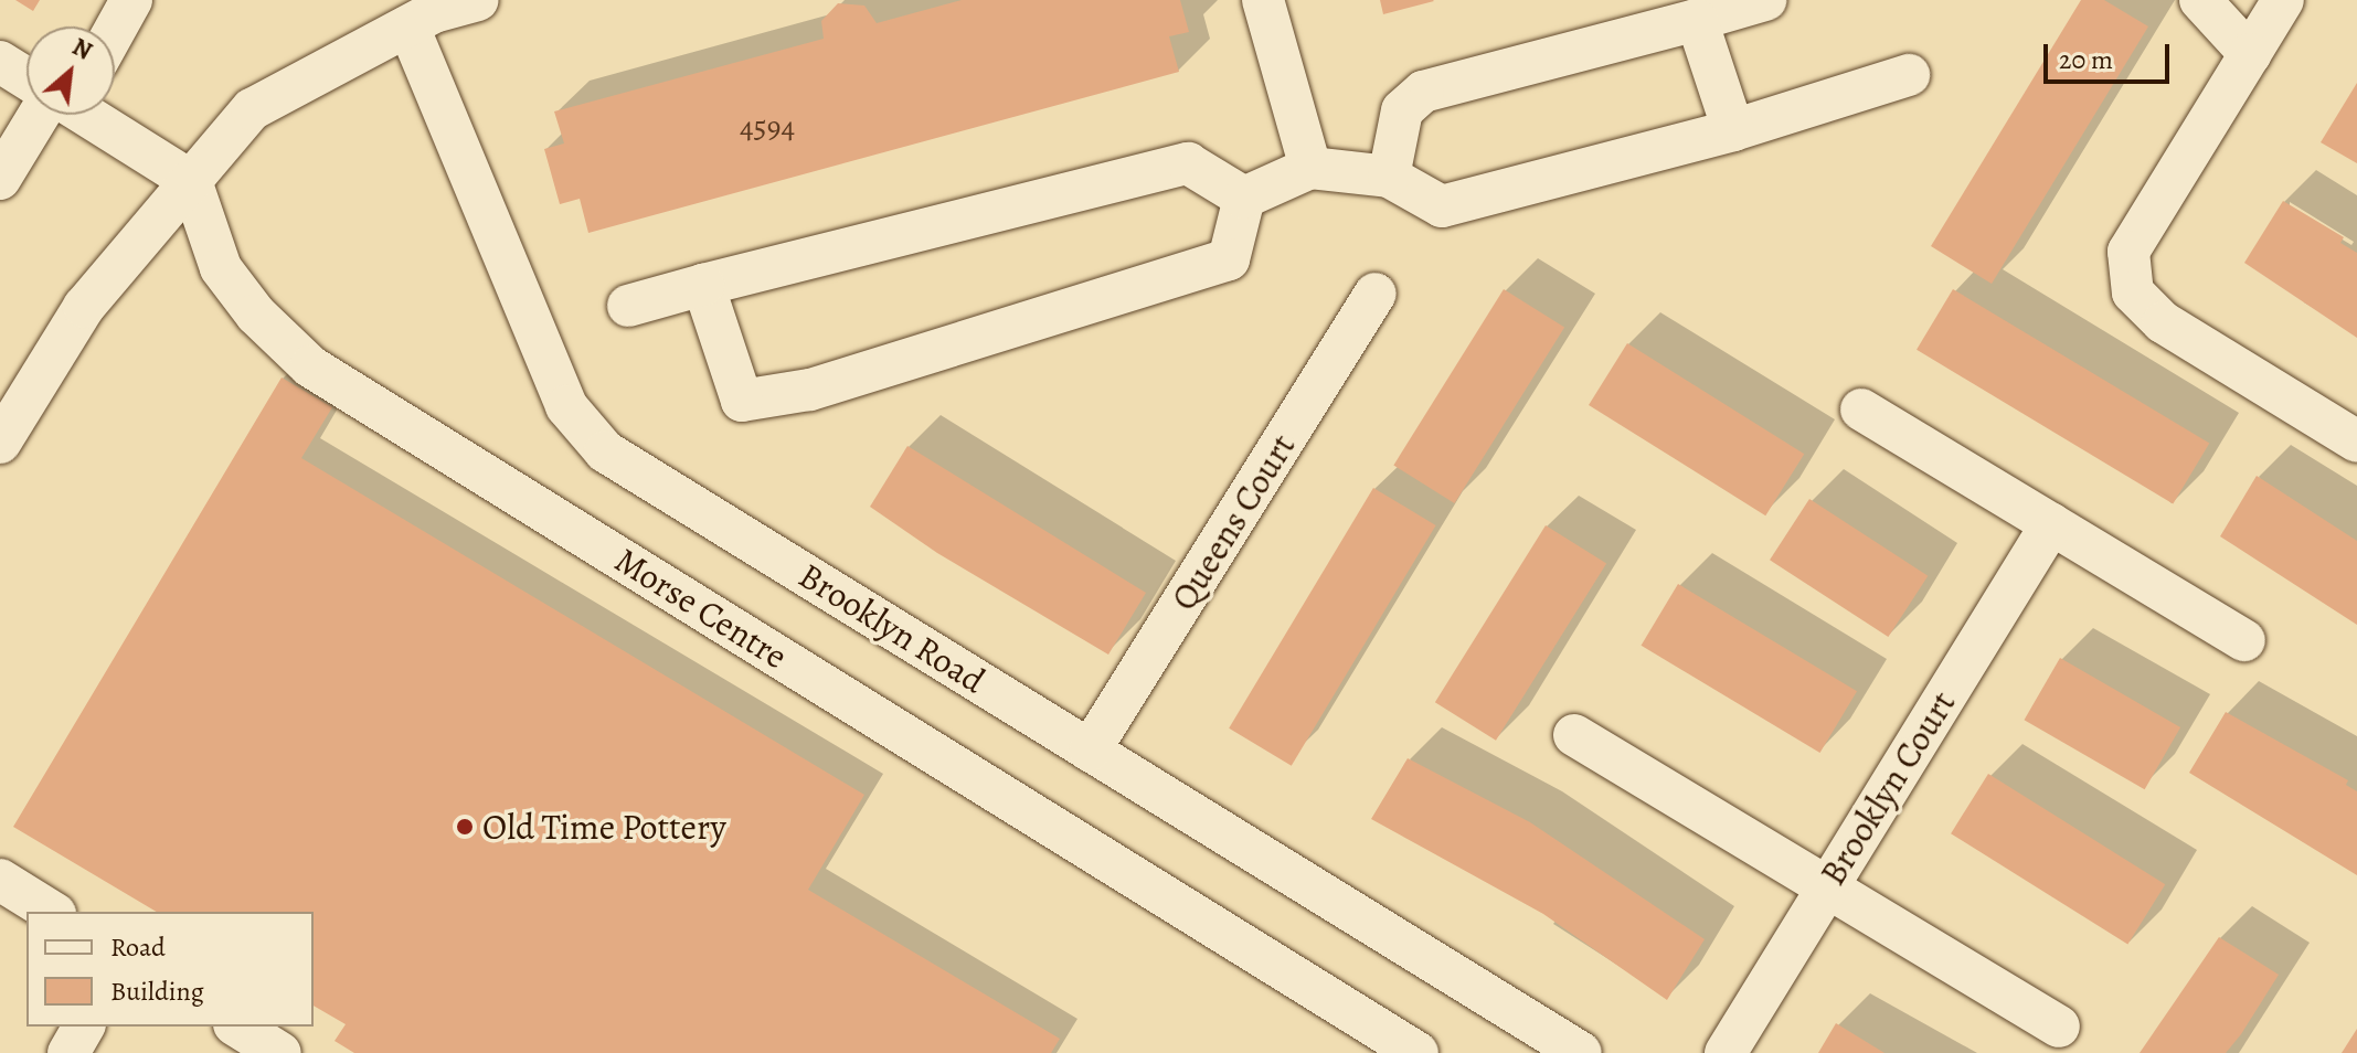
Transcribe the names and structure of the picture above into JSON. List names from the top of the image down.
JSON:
{
  "streets": {
    "street": [
      "Queens Court",
      "Morse Centre",
      "Brooklyn Road",
      "Brooklyn Court"
    ]
  },
  "crossings": [
    ["Queens Court", "Brooklyn Road"]
  ],
  "places": ["Old Time Pottery"],
  "house_numbers": ["4594"],
  "legend": ["Road", "Building"],
  "scale_bar": "20 m",
  "north": "top right"
}
